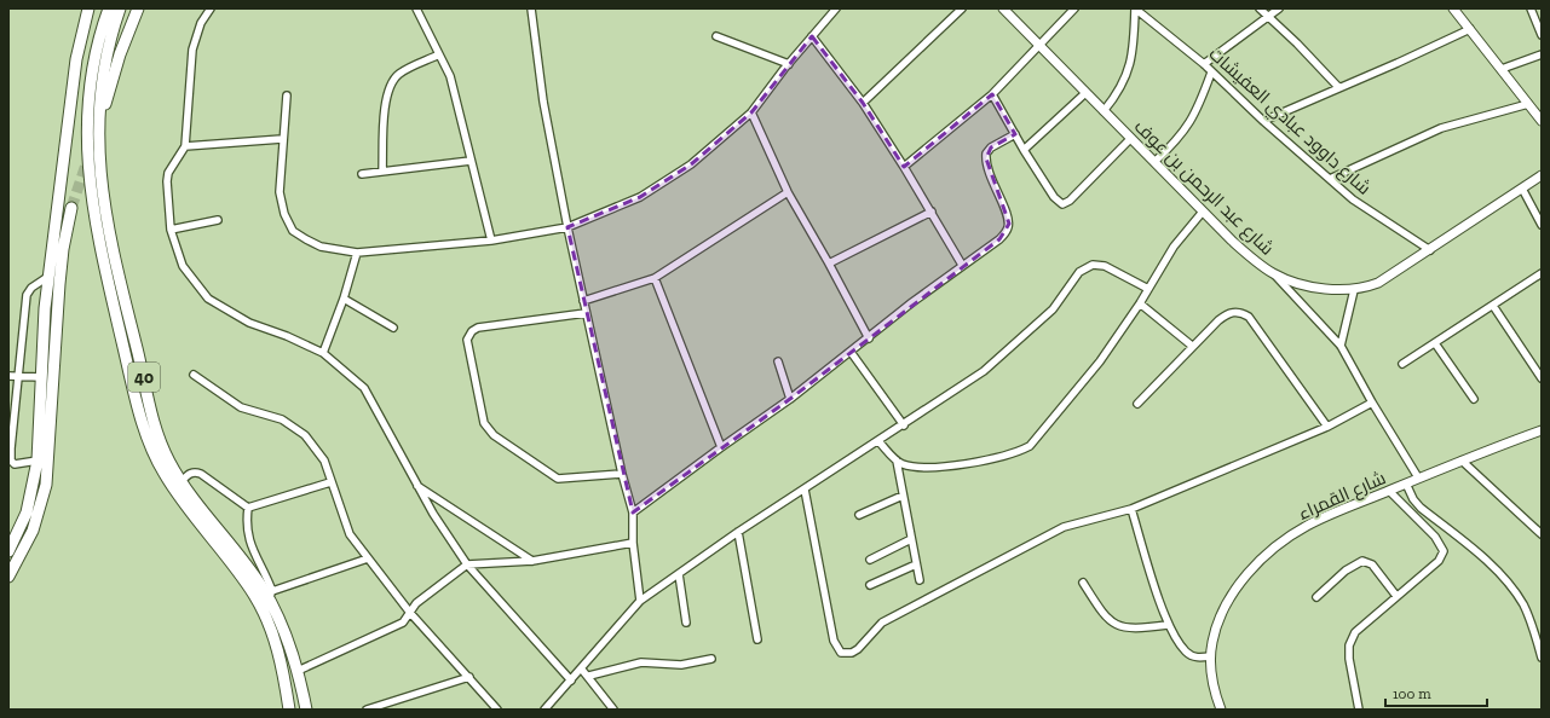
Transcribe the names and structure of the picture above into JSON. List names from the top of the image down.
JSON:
{
  "streets": {
    "main road": ["40"],
    "street": ["شارع داوود عبادي العفيشات", "شارع عبد الرحمن بن عوف", "شارع القمراء"]
  },
  "crossings": [
    ["شارع داوود عبادي العفيشات", "شارع عبد الرحمن بن عوف"]
  ],
  "scale_bar": "100 m"
}
